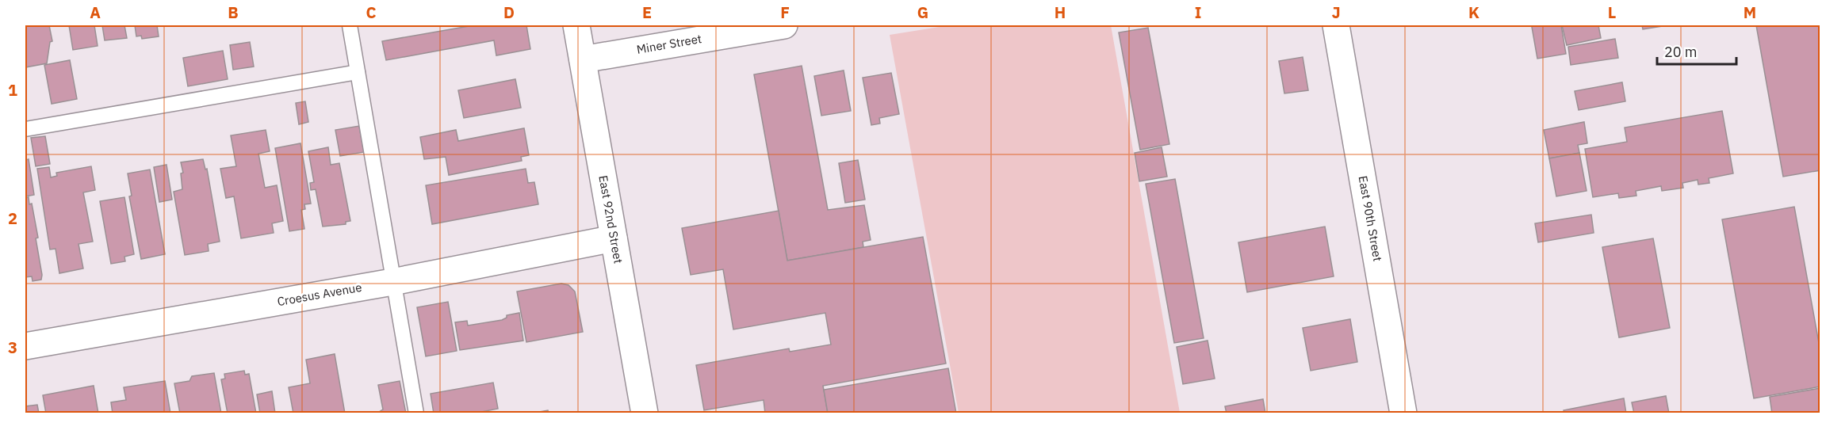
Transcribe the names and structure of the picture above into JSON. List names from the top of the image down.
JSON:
{
  "streets": {
    "street": [
      "Miner Street",
      "East 90th Street",
      "East 92nd Street",
      "Croesus Avenue"
    ]
  },
  "crossings": [
    ["Miner Street", "East 92nd Street"],
    ["East 92nd Street", "Croesus Avenue"]
  ],
  "scale_bar": "20 m",
  "grid": {
    "columns": [
      "A",
      "B",
      "C",
      "D",
      "E",
      "F",
      "G",
      "H",
      "I",
      "J",
      "K",
      "L",
      "M"
    ],
    "rows": ["1", "2", "3"]
  }
}
